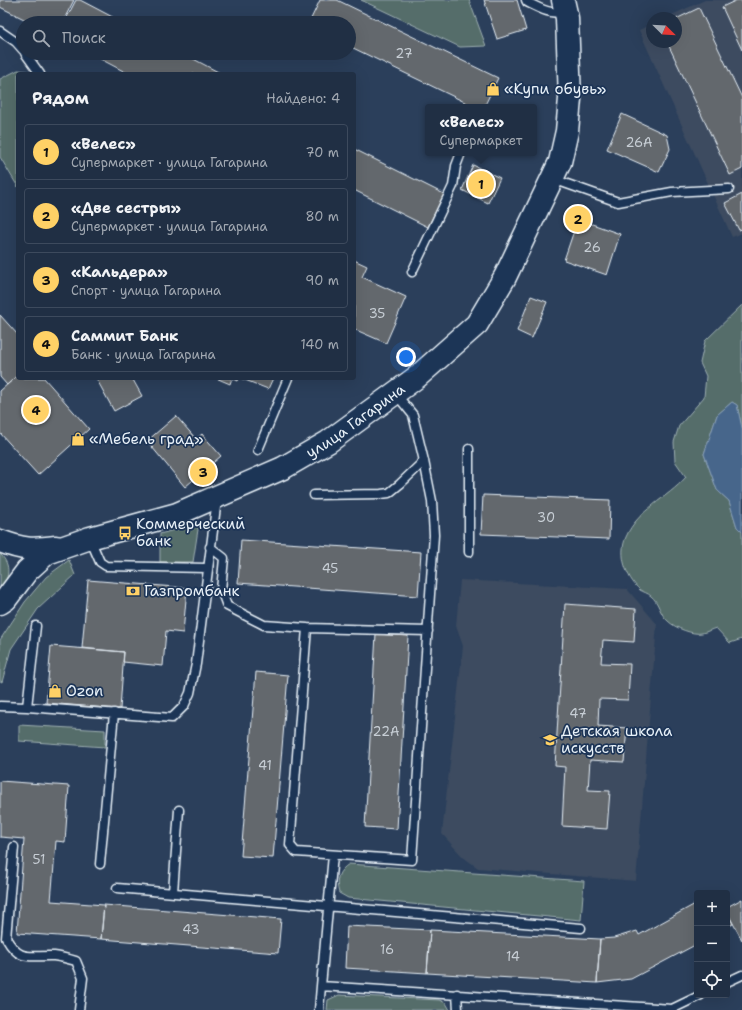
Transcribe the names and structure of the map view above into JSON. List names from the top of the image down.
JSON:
{
  "streets": {
    "street": ["улица Гагарина"]
  },
  "places": {
    "shop": ["«Купи обувь»", "«Мебель град»", "Ozon"],
    "bus stop": ["Коммерческий банк"],
    "bank": ["Газпромбанк"],
    "school or university": ["Детская школа искусств"]
  },
  "house_numbers": [
    "27",
    "26А",
    "26",
    "35",
    "30",
    "45",
    "47",
    "22А",
    "41",
    "51",
    "43",
    "16",
    "14"
  ],
  "north": "bottom right",
  "page": {
    "search": "Поиск",
    "heading": ["Рядом", "Найдено: 4"],
    "popup": ["«Велес»", "Супермаркет"],
    "list": [
      {
        "mark": "1",
        "name": "«Велес»",
        "note": "Супермаркет · улица Гагарина",
        "value": "70 m"
      },
      {
        "mark": "2",
        "name": "«Две сестры»",
        "note": "Супермаркет · улица Гагарина",
        "value": "80 m"
      },
      {
        "mark": "3",
        "name": "«Кальдера»",
        "note": "Спорт · улица Гагарина",
        "value": "90 m"
      },
      {
        "mark": "4",
        "name": "Саммит Банк",
        "note": "Банк · улица Гагарина",
        "value": "140 m"
      }
    ],
    "pins": [
      "1",
      "2",
      "4",
      "3"
    ],
    "map_buttons": ["+", "−"]
  }
}
